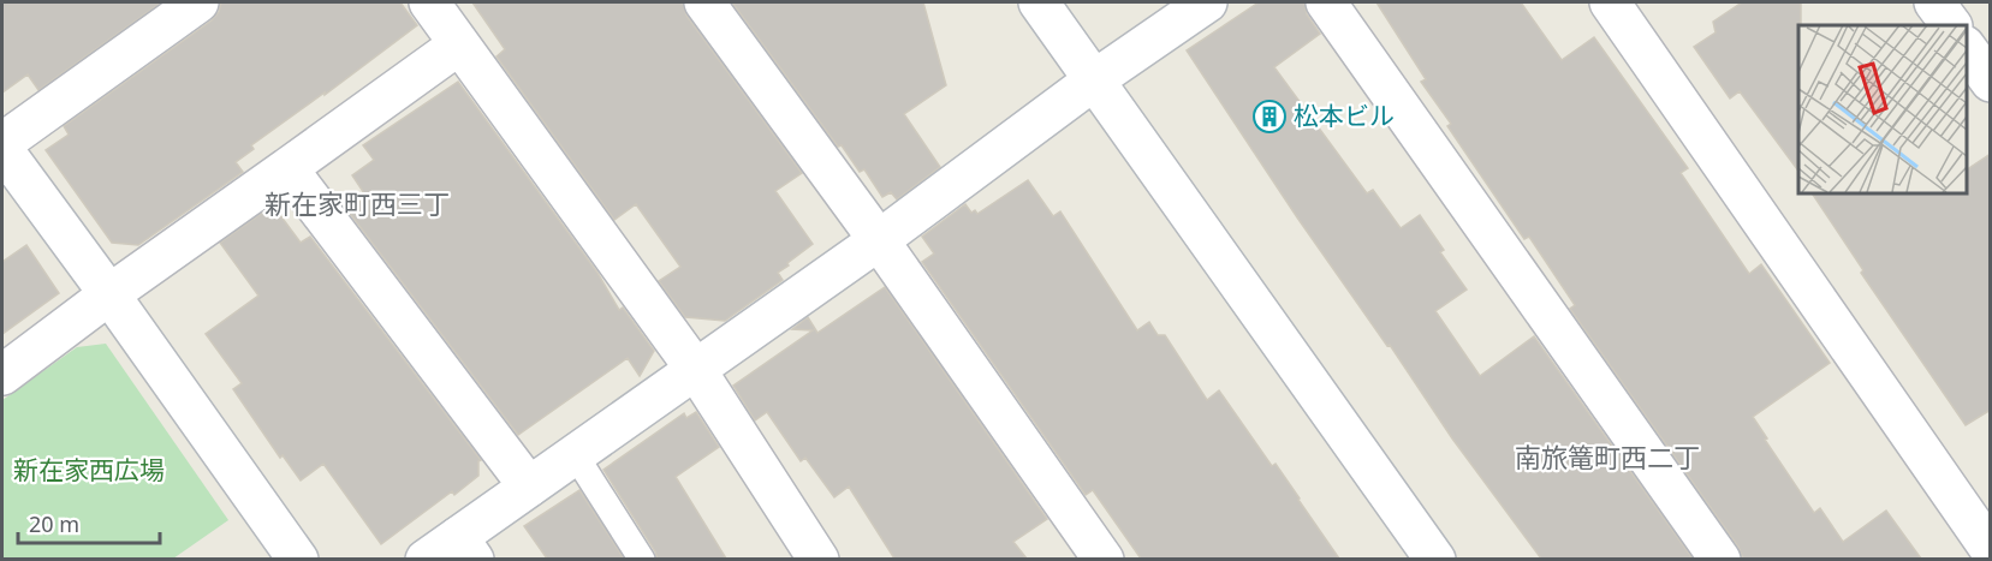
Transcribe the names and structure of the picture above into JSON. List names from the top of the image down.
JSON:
{
  "districts": ["新在家町西三丁", "南旅篭町西二丁"],
  "parks": ["新在家西広場"],
  "places": {
    "building": ["松本ビル"]
  },
  "scale_bar": "20 m"
}
